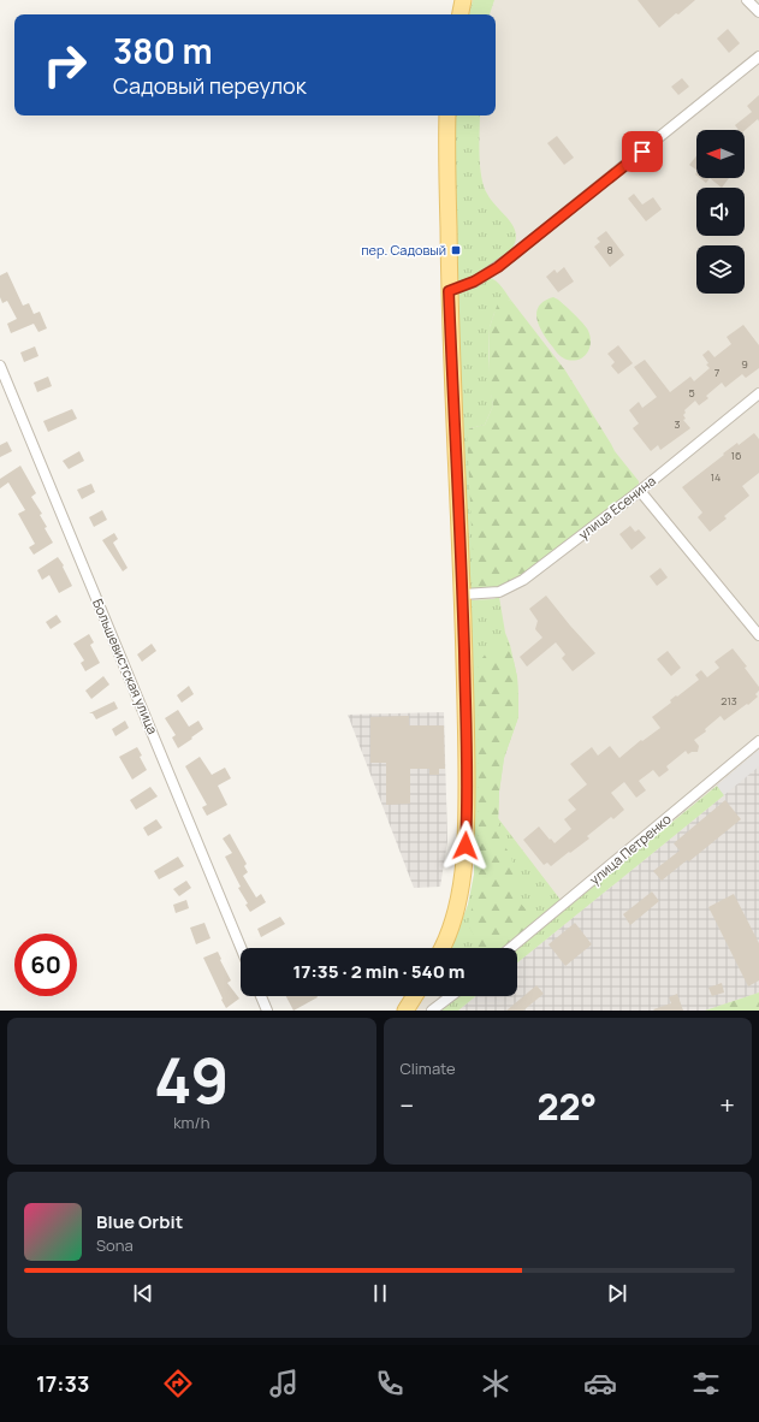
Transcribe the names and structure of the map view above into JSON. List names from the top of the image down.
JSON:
{
  "streets": {
    "street": ["улица Есенина", "Большевистская улица", "улица Петренко"]
  },
  "places": {
    "transit": ["пер. Садовый"]
  },
  "house_numbers": [
    "8",
    "9",
    "7",
    "5",
    "3",
    "16",
    "14",
    "213"
  ],
  "north": "left",
  "page": {
    "turn": ["380 m", "Садовый переулок"],
    "limit": "60",
    "trip": "17:35 · 2 min · 540 m",
    "tile": [
      ["49", "km/h"],
      "Climate"
    ],
    "heat": ["−", "22°", "+"],
    "song": ["Blue Orbit", "Sona"],
    "tabs": "17:33"
  }
}
